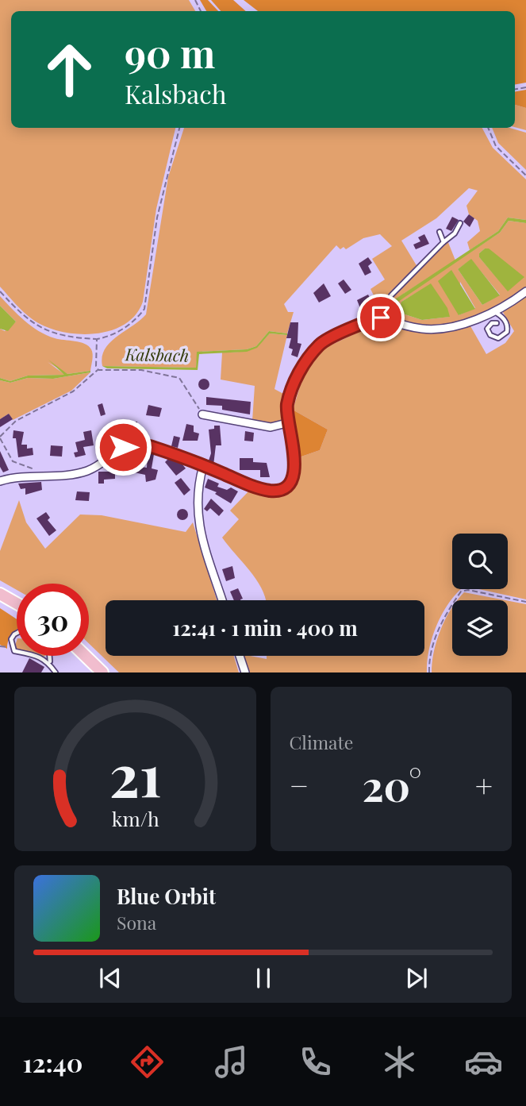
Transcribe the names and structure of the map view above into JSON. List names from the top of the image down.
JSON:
{
  "water": ["Kalsbach"],
  "page": {
    "turn": ["90 m", "Kalsbach"],
    "limit": "30",
    "trip": "12:41 · 1 min · 400 m",
    "tile": "Climate",
    "heat": ["−", "20°", "+"],
    "song": ["Blue Orbit", "Sona"],
    "tabs": "12:40",
    "gauge": ["21", "km/h"]
  }
}
